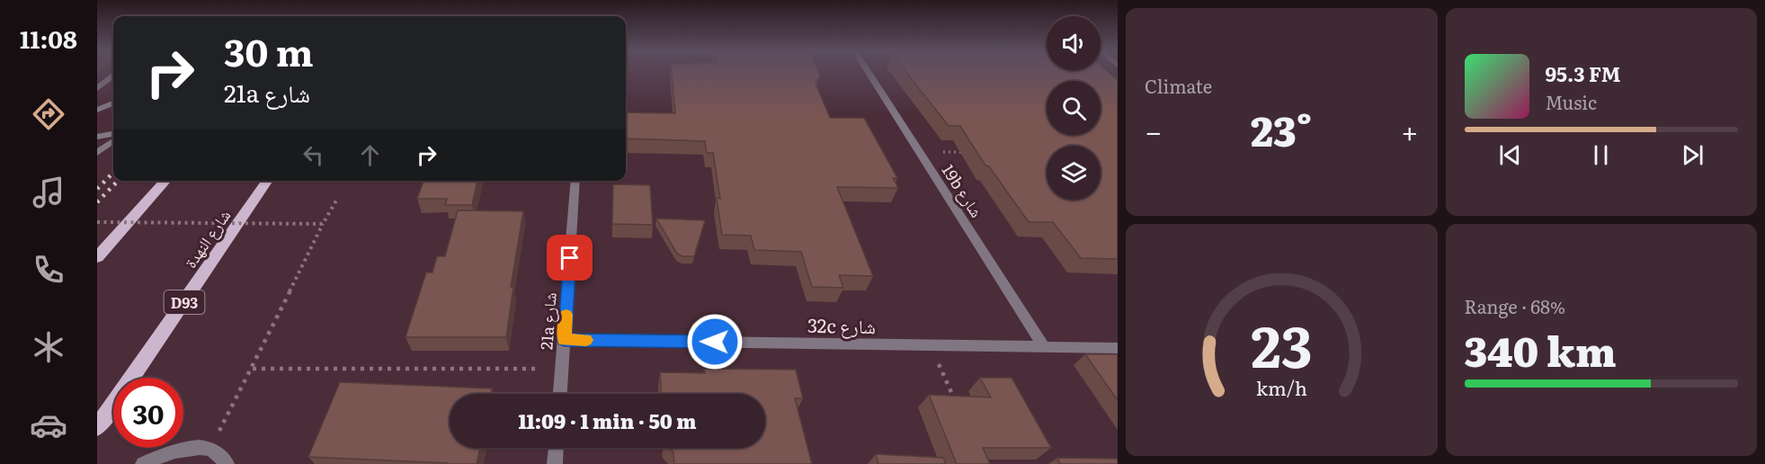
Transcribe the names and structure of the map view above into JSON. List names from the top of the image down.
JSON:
{
  "streets": {
    "main road": ["شارع النهدة", "D93"],
    "street": ["19b شارع", "21a شارع", "32c شارع"]
  },
  "crossings": [
    ["19b شارع", "32c شارع"],
    ["21a شارع", "32c شارع"]
  ],
  "page": {
    "tabs": "11:08",
    "tile": [
      "Climate",
      ["Range · 68%", "340 km"]
    ],
    "turn": ["30 m", "21a شارع"],
    "song": ["95.3 FM", "Music"],
    "heat": ["−", "23°", "+"],
    "limit": "30",
    "trip": "11:09 · 1 min · 50 m",
    "gauge": ["23", "km/h"]
  }
}
